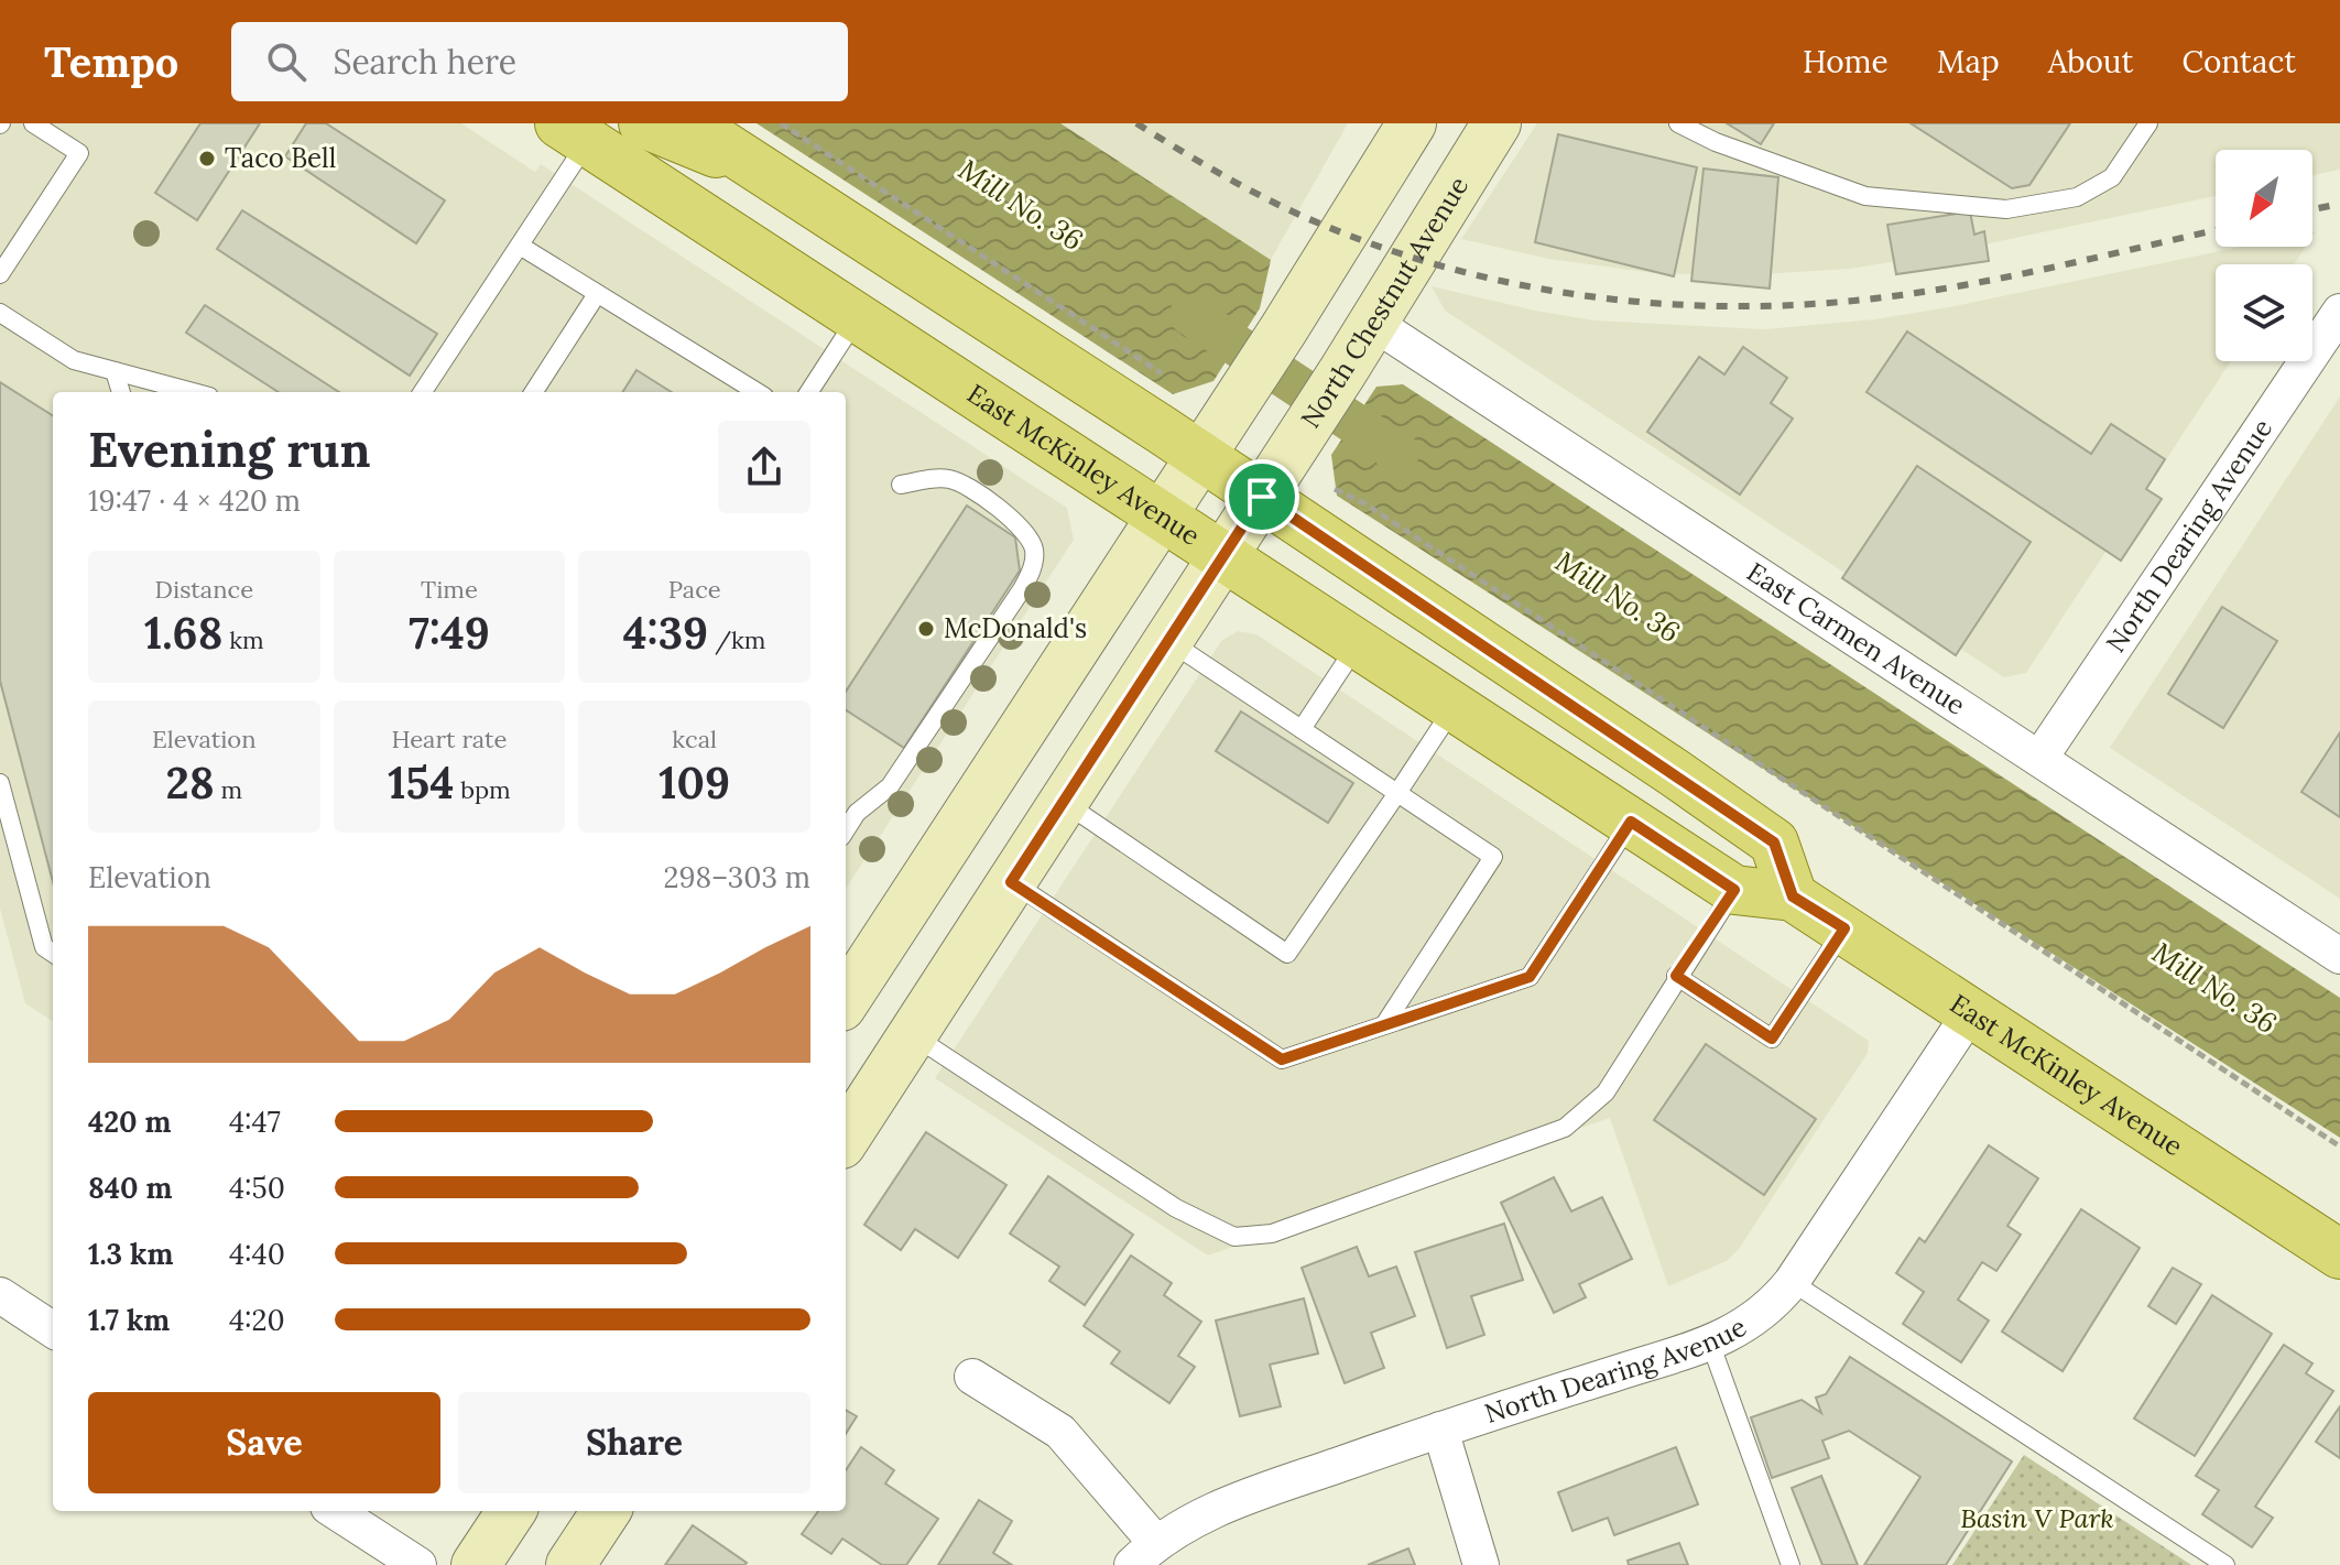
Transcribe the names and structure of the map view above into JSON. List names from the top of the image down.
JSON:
{
  "streets": {
    "main road": ["North Chestnut Avenue", "East McKinley Avenue"],
    "street": ["North Dearing Avenue", "East Carmen Avenue"]
  },
  "crossings": [
    ["North Chestnut Avenue", "East McKinley Avenue"],
    ["North Chestnut Avenue", "East Carmen Avenue"],
    ["East McKinley Avenue", "North Dearing Avenue"],
    ["North Dearing Avenue", "East Carmen Avenue"]
  ],
  "water": ["Mill No. 36"],
  "parks": ["Basin V Park"],
  "places": ["Taco Bell", "McDonald's"],
  "north": "bottom left",
  "page": {
    "header": "Tempo",
    "search": "Search here",
    "nav": [
      "Home",
      "Map",
      "About",
      "Contact"
    ],
    "heading": ["Evening run", "19:47 · 4 × 420 m"],
    "stats": [
      ["Distance", "1.68 km"],
      ["Time", "7:49"],
      ["Pace", "4:39 /km"],
      ["Elevation", "28 m"],
      ["Heart rate", "154 bpm"],
      ["kcal", "109"]
    ],
    "chart": ["Elevation", "298–303 m"],
    "list": [
      {
        "name": "420 m",
        "note": "4:47"
      },
      {
        "name": "840 m",
        "note": "4:50"
      },
      {
        "name": "1.3 km",
        "note": "4:40"
      },
      {
        "name": "1.7 km",
        "note": "4:20"
      }
    ],
    "buttons": ["Save", "Share"]
  }
}
